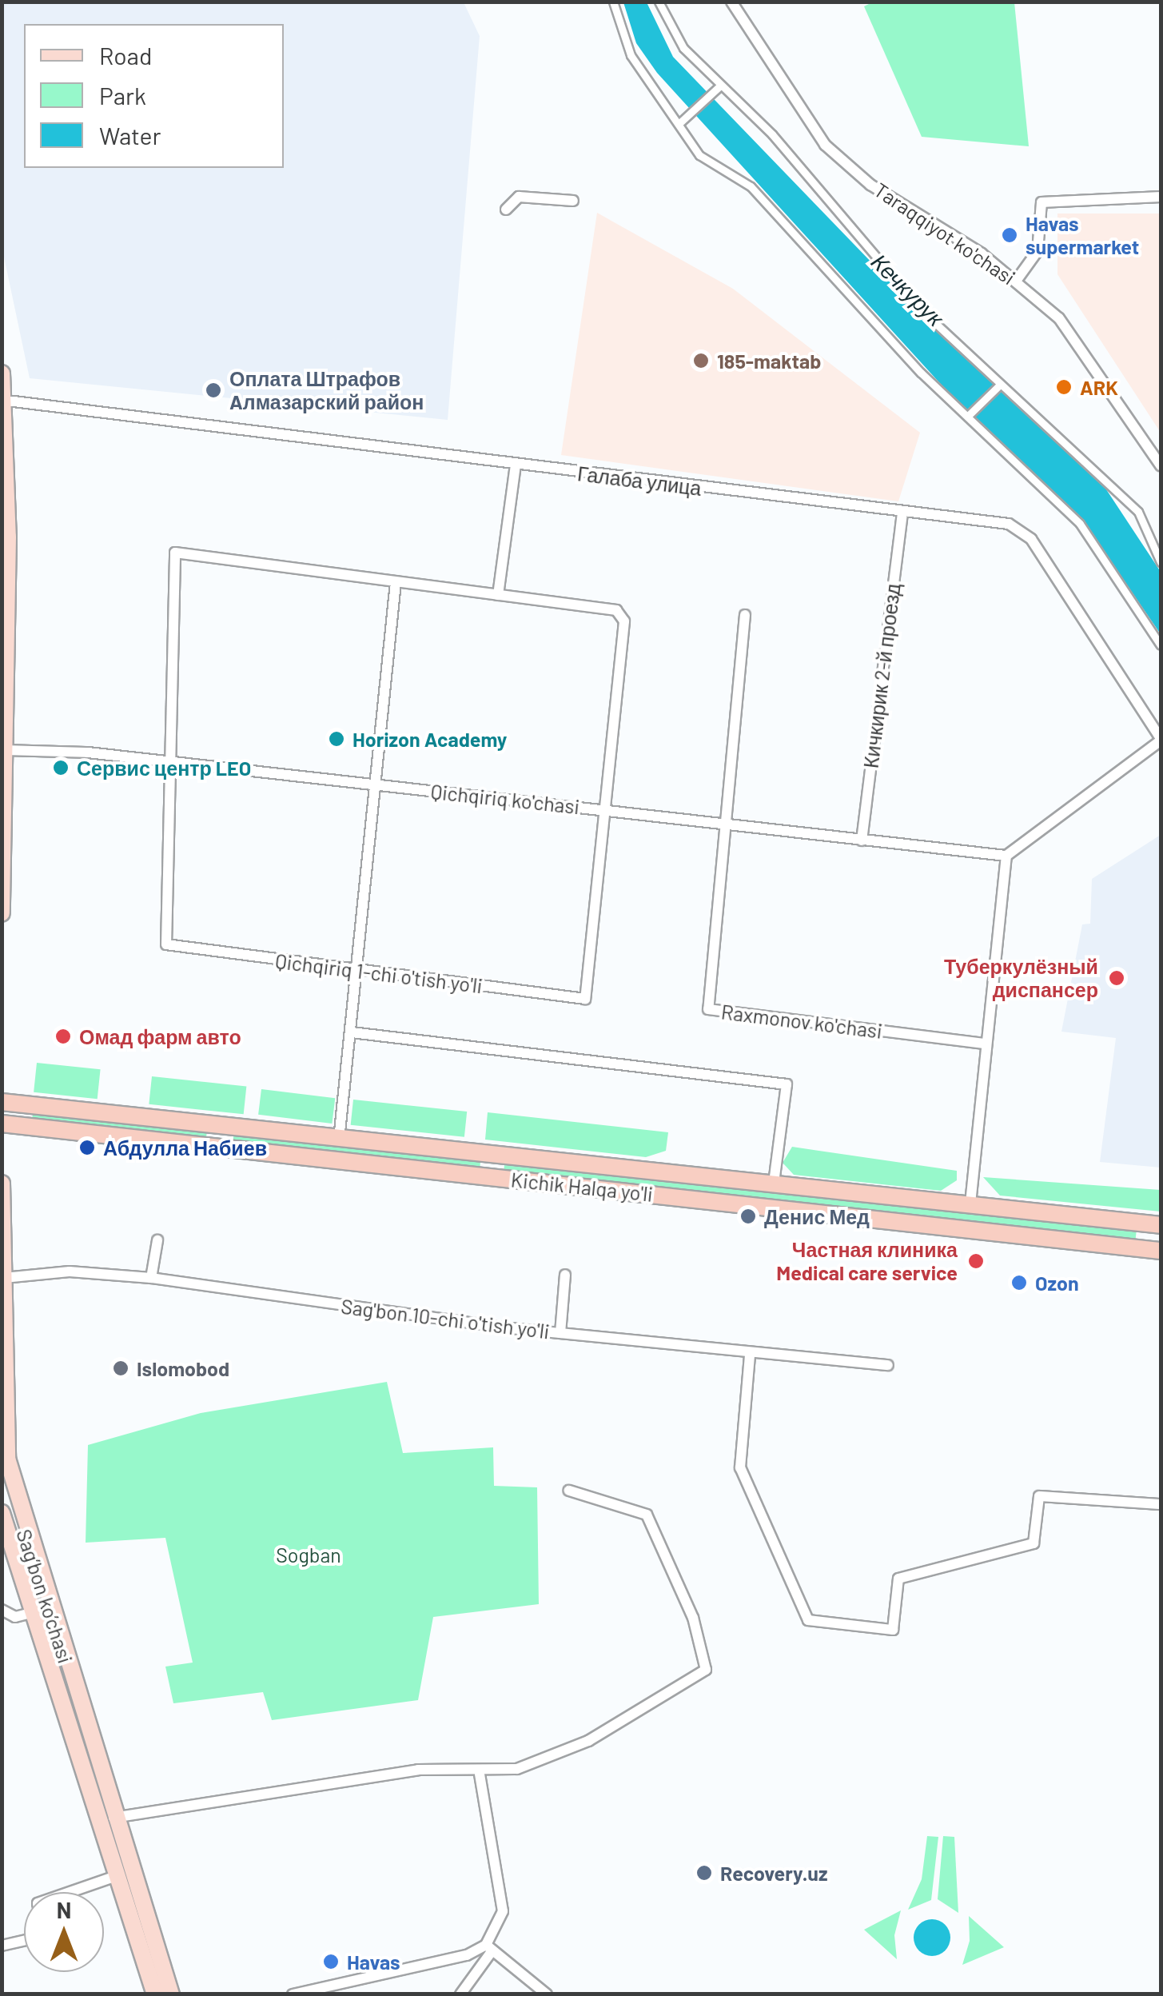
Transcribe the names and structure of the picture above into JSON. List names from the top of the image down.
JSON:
{
  "streets": {
    "highway": ["Kichik Halqa yo'li"],
    "main road": ["Sag’bon ko’chasi"],
    "street": [
      "Taraqqiyot ko'chasi",
      "Галаба улица",
      "Кичкирик 2-й проезд",
      "Qichqiriq ko'chasi",
      "Qichqiriq 1-chi o'tish yo'li",
      "Raxmonov ko'chasi",
      "Sag'bon 10-chi o'tish yo'li"
    ]
  },
  "crossings": [
    ["Галаба улица", "Кичкирик 2-й проезд"],
    ["Кичкирик 2-й проезд", "Qichqiriq ko'chasi"],
    ["Qichqiriq ko'chasi", "Qichqiriq 1-chi o'tish yo'li"],
    ["Qichqiriq ko'chasi", "Raxmonov ko'chasi"],
    ["Sag'bon 10-chi o'tish yo'li", "Sag’bon ko’chasi"]
  ],
  "water": ["Кечкурук"],
  "parks": ["Sogban"],
  "places": [
    "Havas supermarket",
    "185-maktab",
    "ARK",
    "Оплата Штрафов Aлмазарский район",
    "Horizon Academy",
    "Сервис центр LEO",
    "Туберкулёзный диспансер",
    "Омад фарм авто",
    "Абдулла Набиев",
    "Денис Мед",
    "Частная клиника Medical care service",
    "Ozon",
    "Islomobod",
    "Recovery.uz",
    "Havas"
  ],
  "legend": ["Road", "Park", "Water"],
  "north": "top"
}
